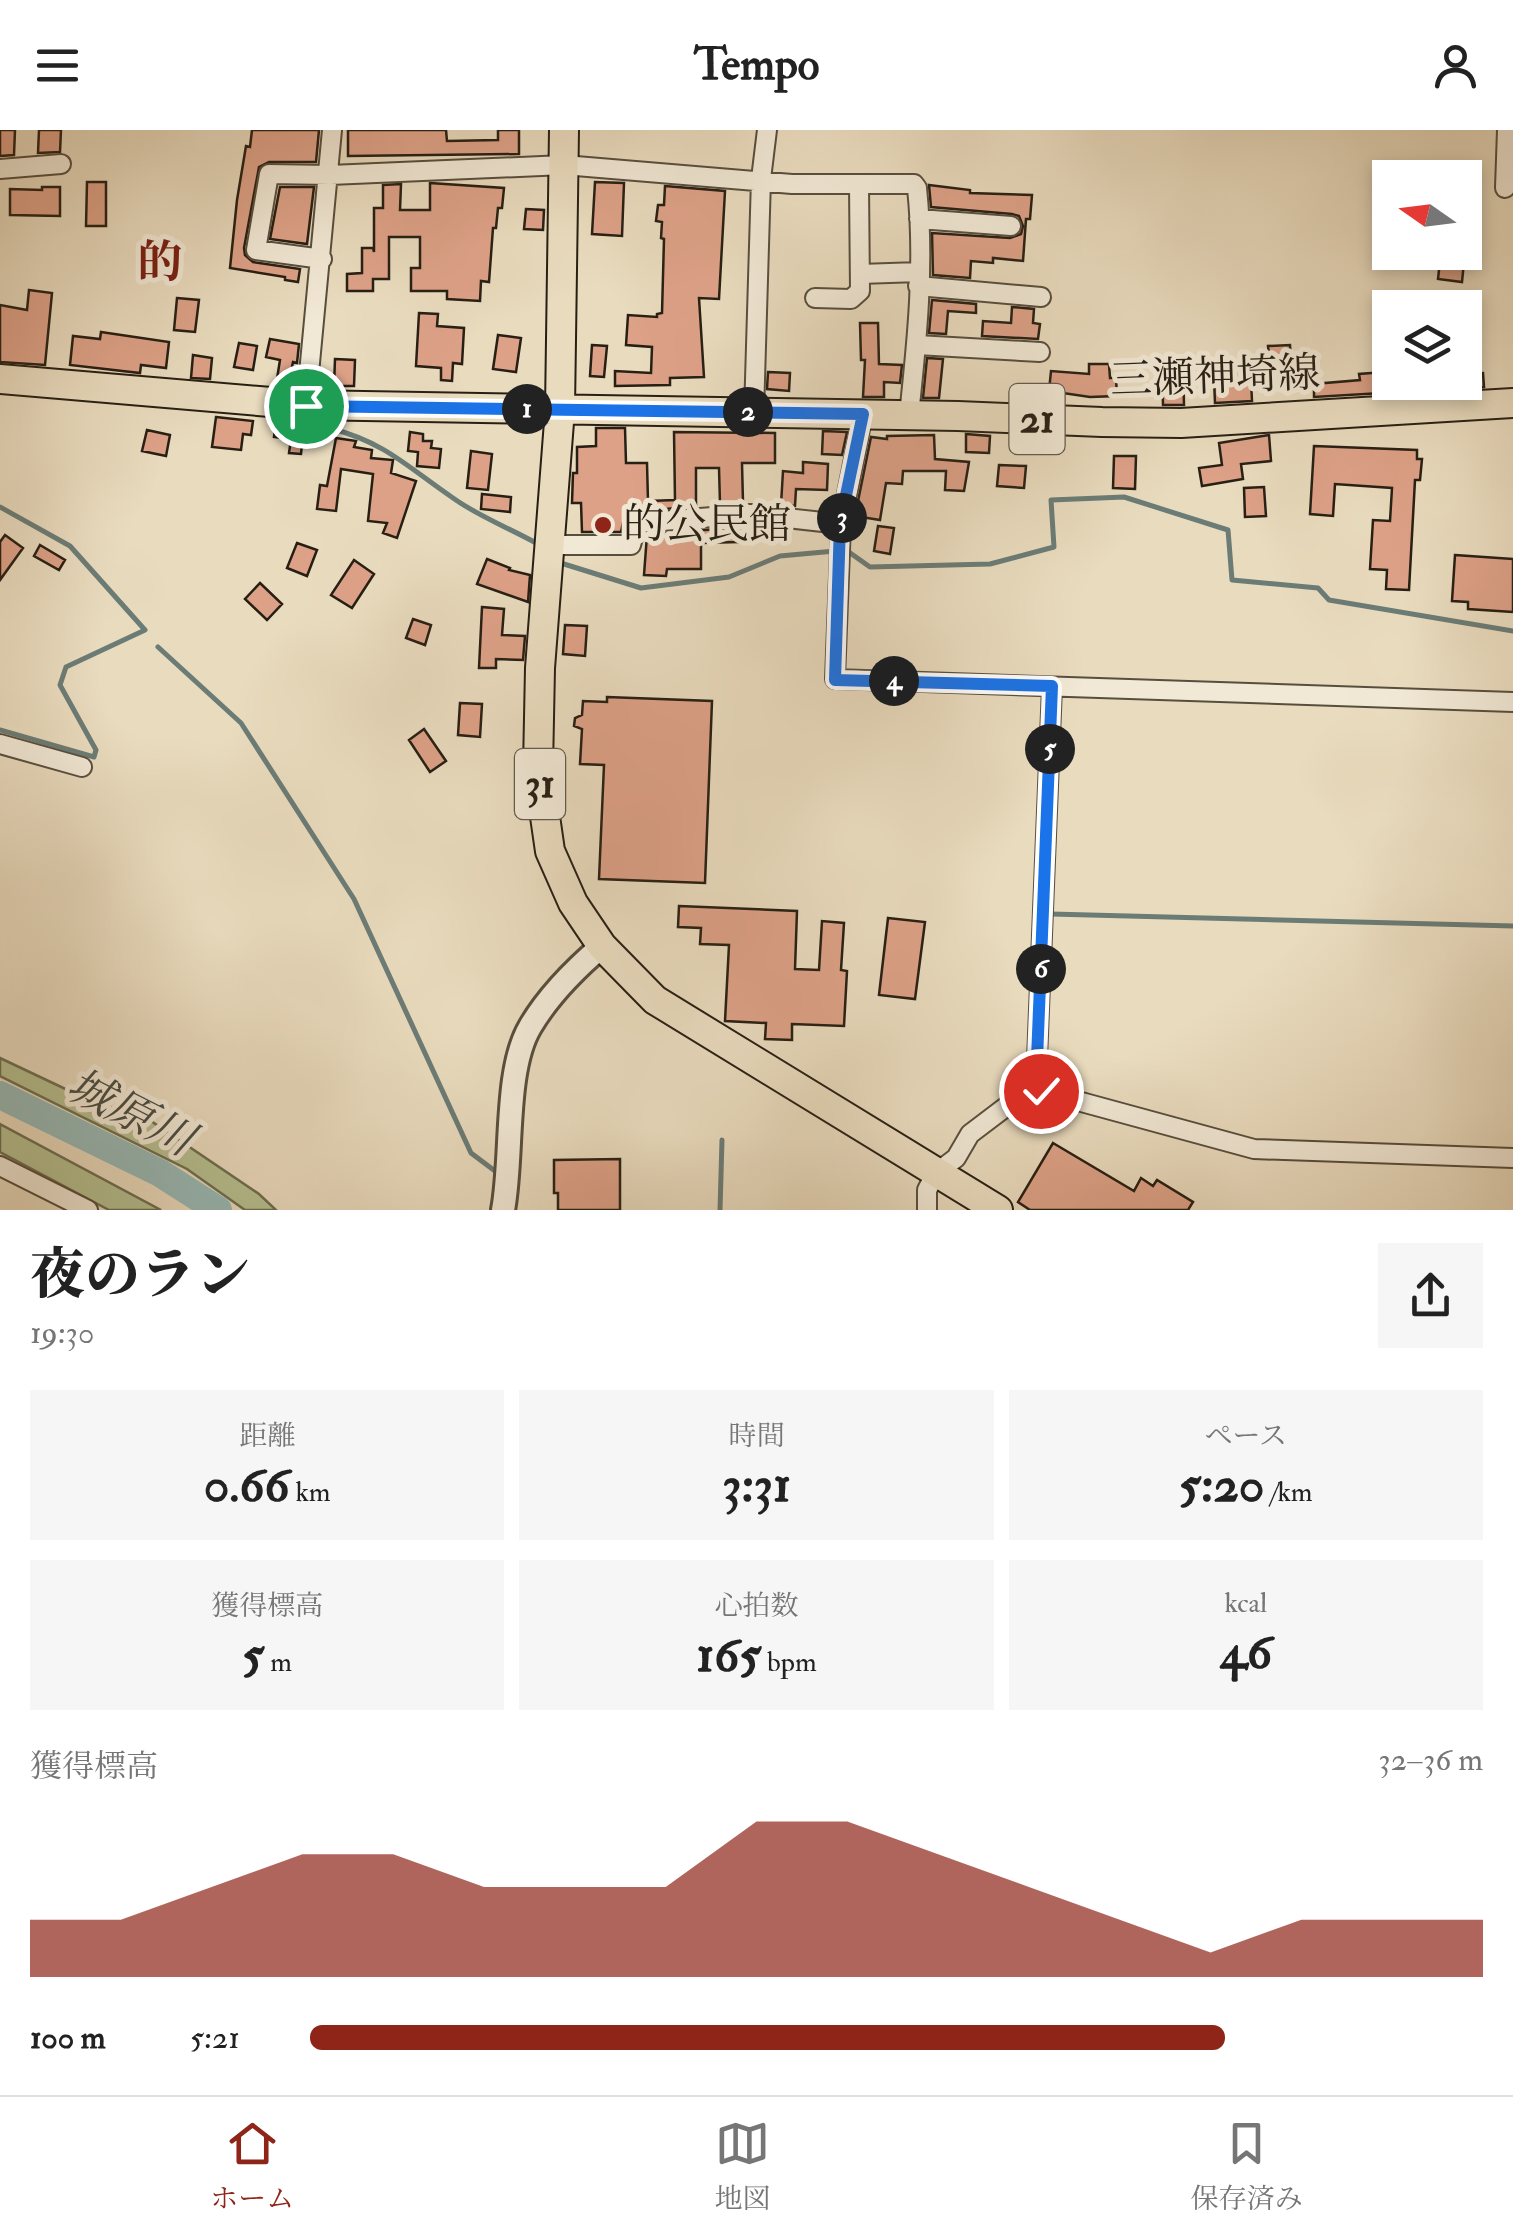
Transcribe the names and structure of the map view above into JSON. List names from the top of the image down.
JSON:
{
  "streets": {
    "main road": ["三瀬神埼線", "21", "31"]
  },
  "crossings": [
    ["三瀬神埼線", "21"],
    ["三瀬神埼線", "31"],
    ["21", "31"]
  ],
  "districts": ["的"],
  "water": ["城原川"],
  "places": ["的公民館"],
  "north": "left",
  "page": {
    "header": "Tempo",
    "pins": [
      "1",
      "2",
      "3",
      "4",
      "5",
      "6"
    ],
    "heading": ["夜のラン", "19:30"],
    "stats": [
      ["距離", "0.66 km"],
      ["時間", "3:31"],
      ["ペース", "5:20 /km"],
      ["獲得標高", "5 m"],
      ["心拍数", "165 bpm"],
      ["kcal", "46"]
    ],
    "chart": ["獲得標高", "32–36 m"],
    "list": [
      {
        "name": "100 m",
        "note": "5:21"
      }
    ],
    "tabs": ["ホーム", "地図", "保存済み"]
  }
}
